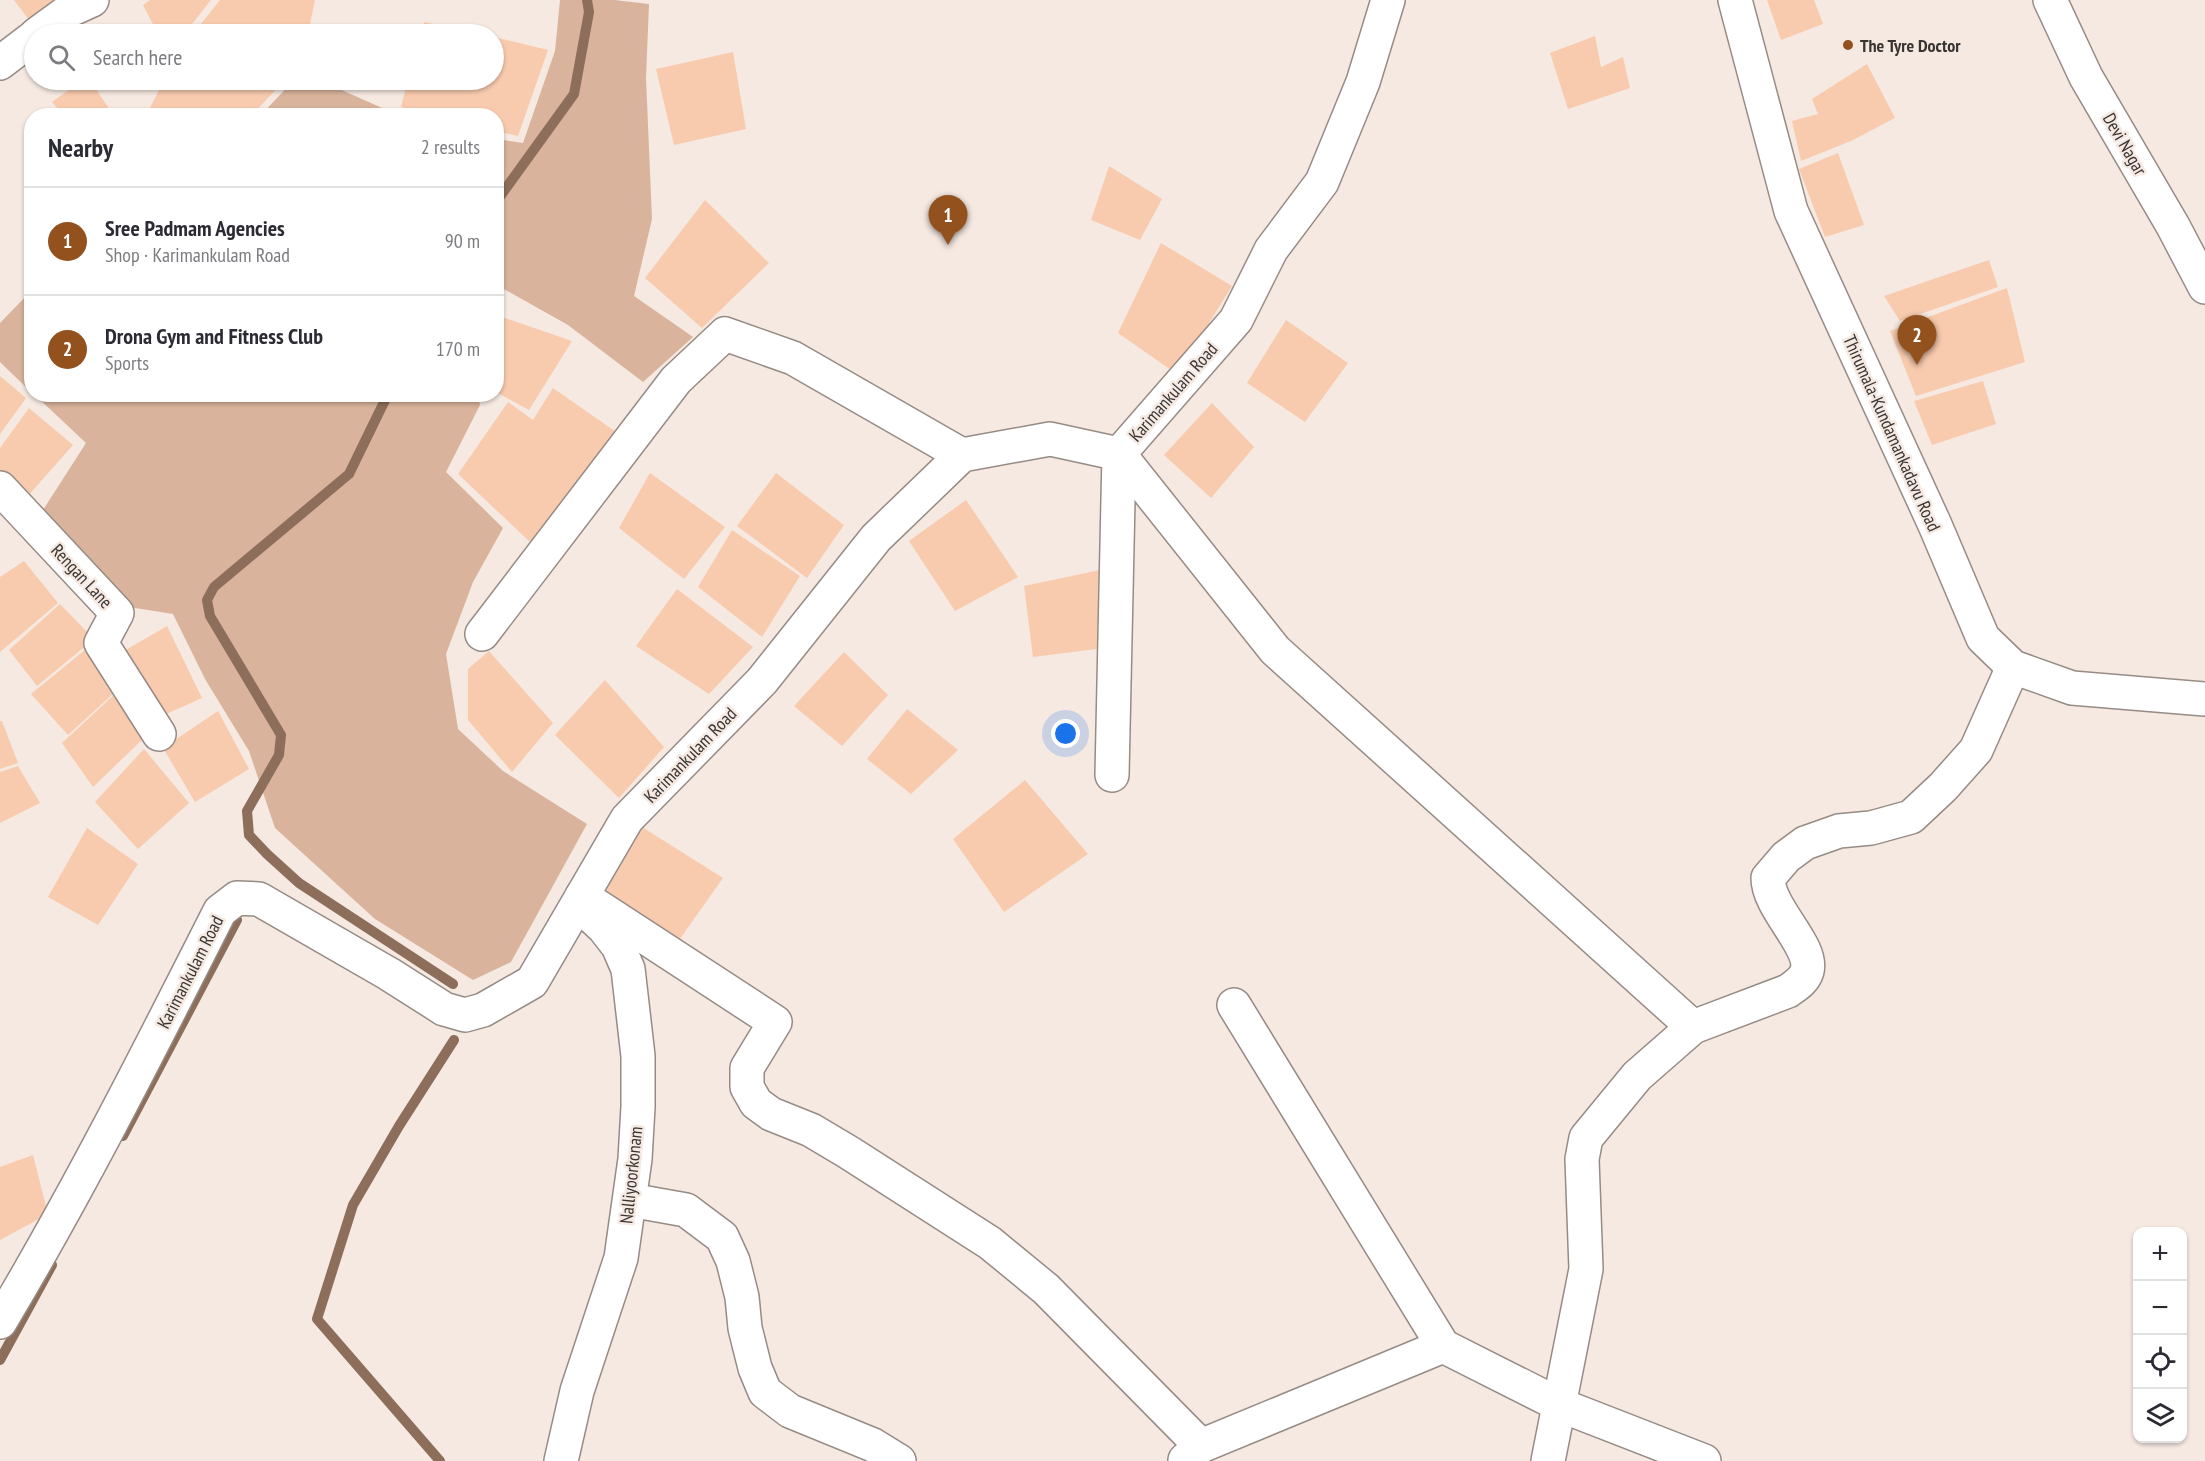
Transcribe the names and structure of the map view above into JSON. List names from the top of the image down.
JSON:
{
  "streets": {
    "street": [
      "Devi Nagar",
      "Karimankulam Road",
      "Thirumala-Kundamankadavu Road",
      "Rengan Lane",
      "Nalliyoorkonam"
    ]
  },
  "crossings": [
    ["Karimankulam Road", "Nalliyoorkonam"]
  ],
  "places": ["The Tyre Doctor"],
  "page": {
    "search": "Search here",
    "heading": ["Nearby", "2 results"],
    "list": [
      {
        "mark": "1",
        "name": "Sree Padmam Agencies",
        "note": "Shop · Karimankulam Road",
        "value": "90 m"
      },
      {
        "mark": "2",
        "name": "Drona Gym and Fitness Club",
        "note": "Sports",
        "value": "170 m"
      }
    ],
    "pins": ["1", "2"],
    "map_buttons": ["+", "−"]
  }
}
